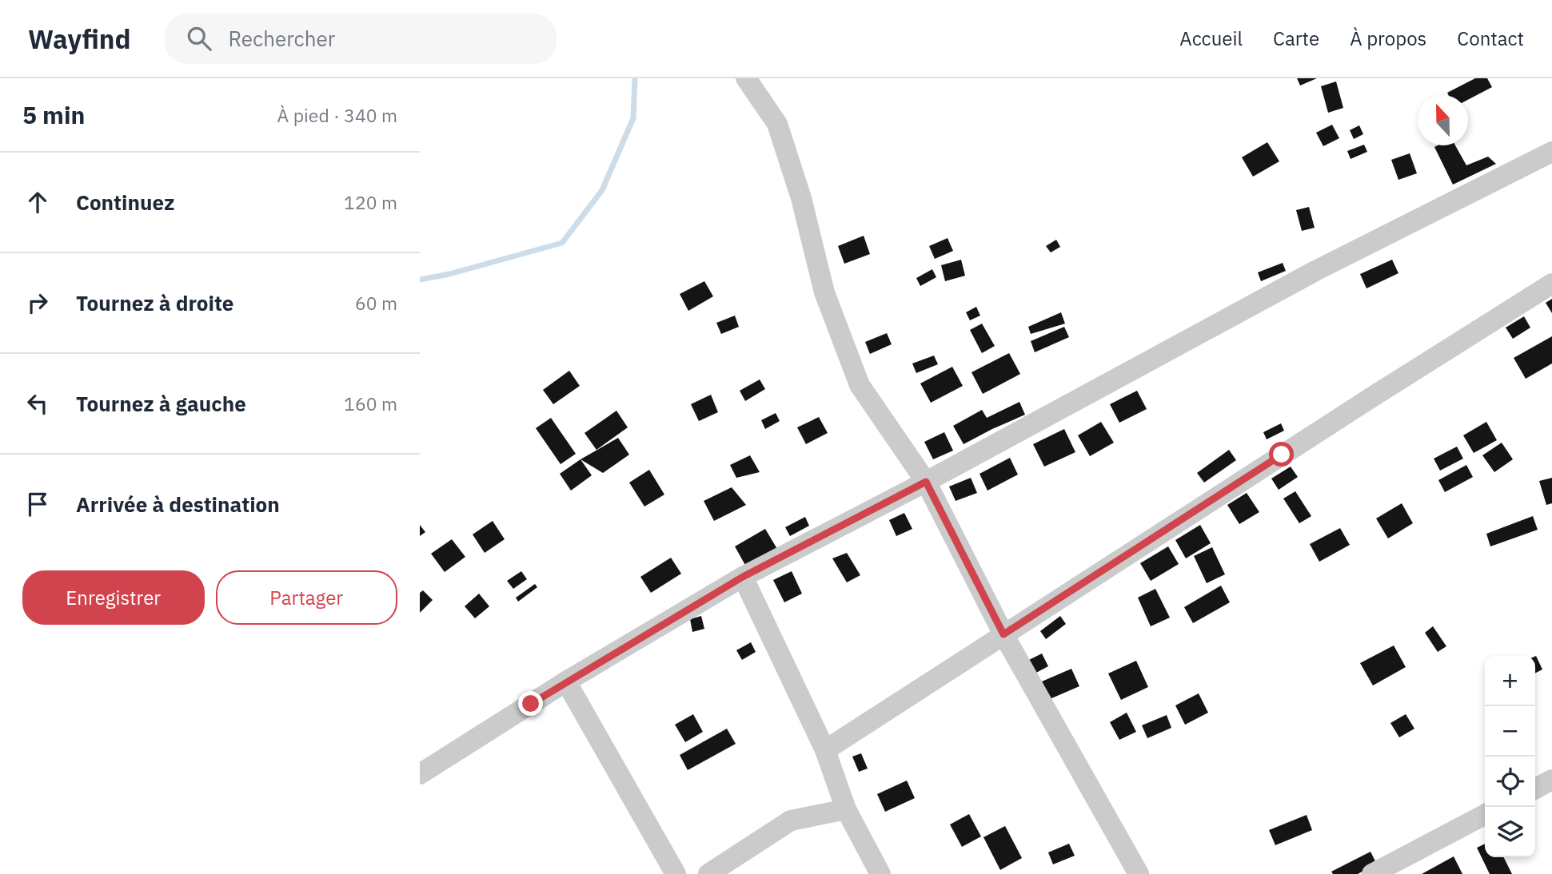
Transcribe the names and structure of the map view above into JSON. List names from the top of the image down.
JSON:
{
  "north": "top",
  "page": {
    "header": "Wayfind",
    "search": "Rechercher",
    "nav": [
      "Accueil",
      "Carte",
      "À propos",
      "Contact"
    ],
    "heading": ["5 min", "À pied · 340 m"],
    "list": [
      ["Continuez", "120 m"],
      ["Tournez à droite", "60 m"],
      ["Tournez à gauche", "160 m"],
      "Arrivée à destination"
    ],
    "buttons": ["Enregistrer", "Partager"],
    "map_buttons": ["+", "−"]
  }
}
